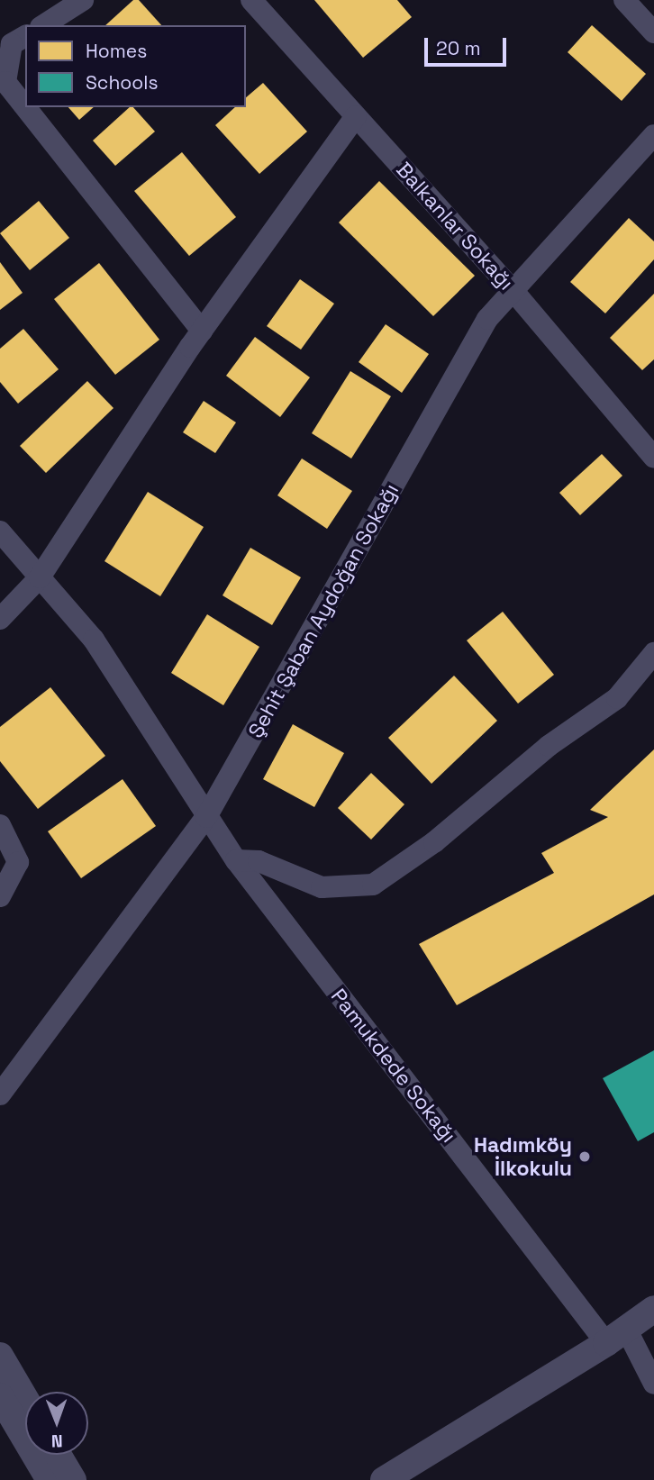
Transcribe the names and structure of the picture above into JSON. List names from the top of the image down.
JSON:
{
  "streets": {
    "street": ["Balkanlar Sokağı", "Şehit Şaban Aydoğan Sokağı", "Pamukdede Sokağı"]
  },
  "crossings": [
    ["Balkanlar Sokağı", "Şehit Şaban Aydoğan Sokağı"],
    ["Şehit Şaban Aydoğan Sokağı", "Pamukdede Sokağı"]
  ],
  "places": ["Hadımköy İlkokulu"],
  "legend": ["Homes", "Schools"],
  "scale_bar": "20 m",
  "north": "bottom"
}
